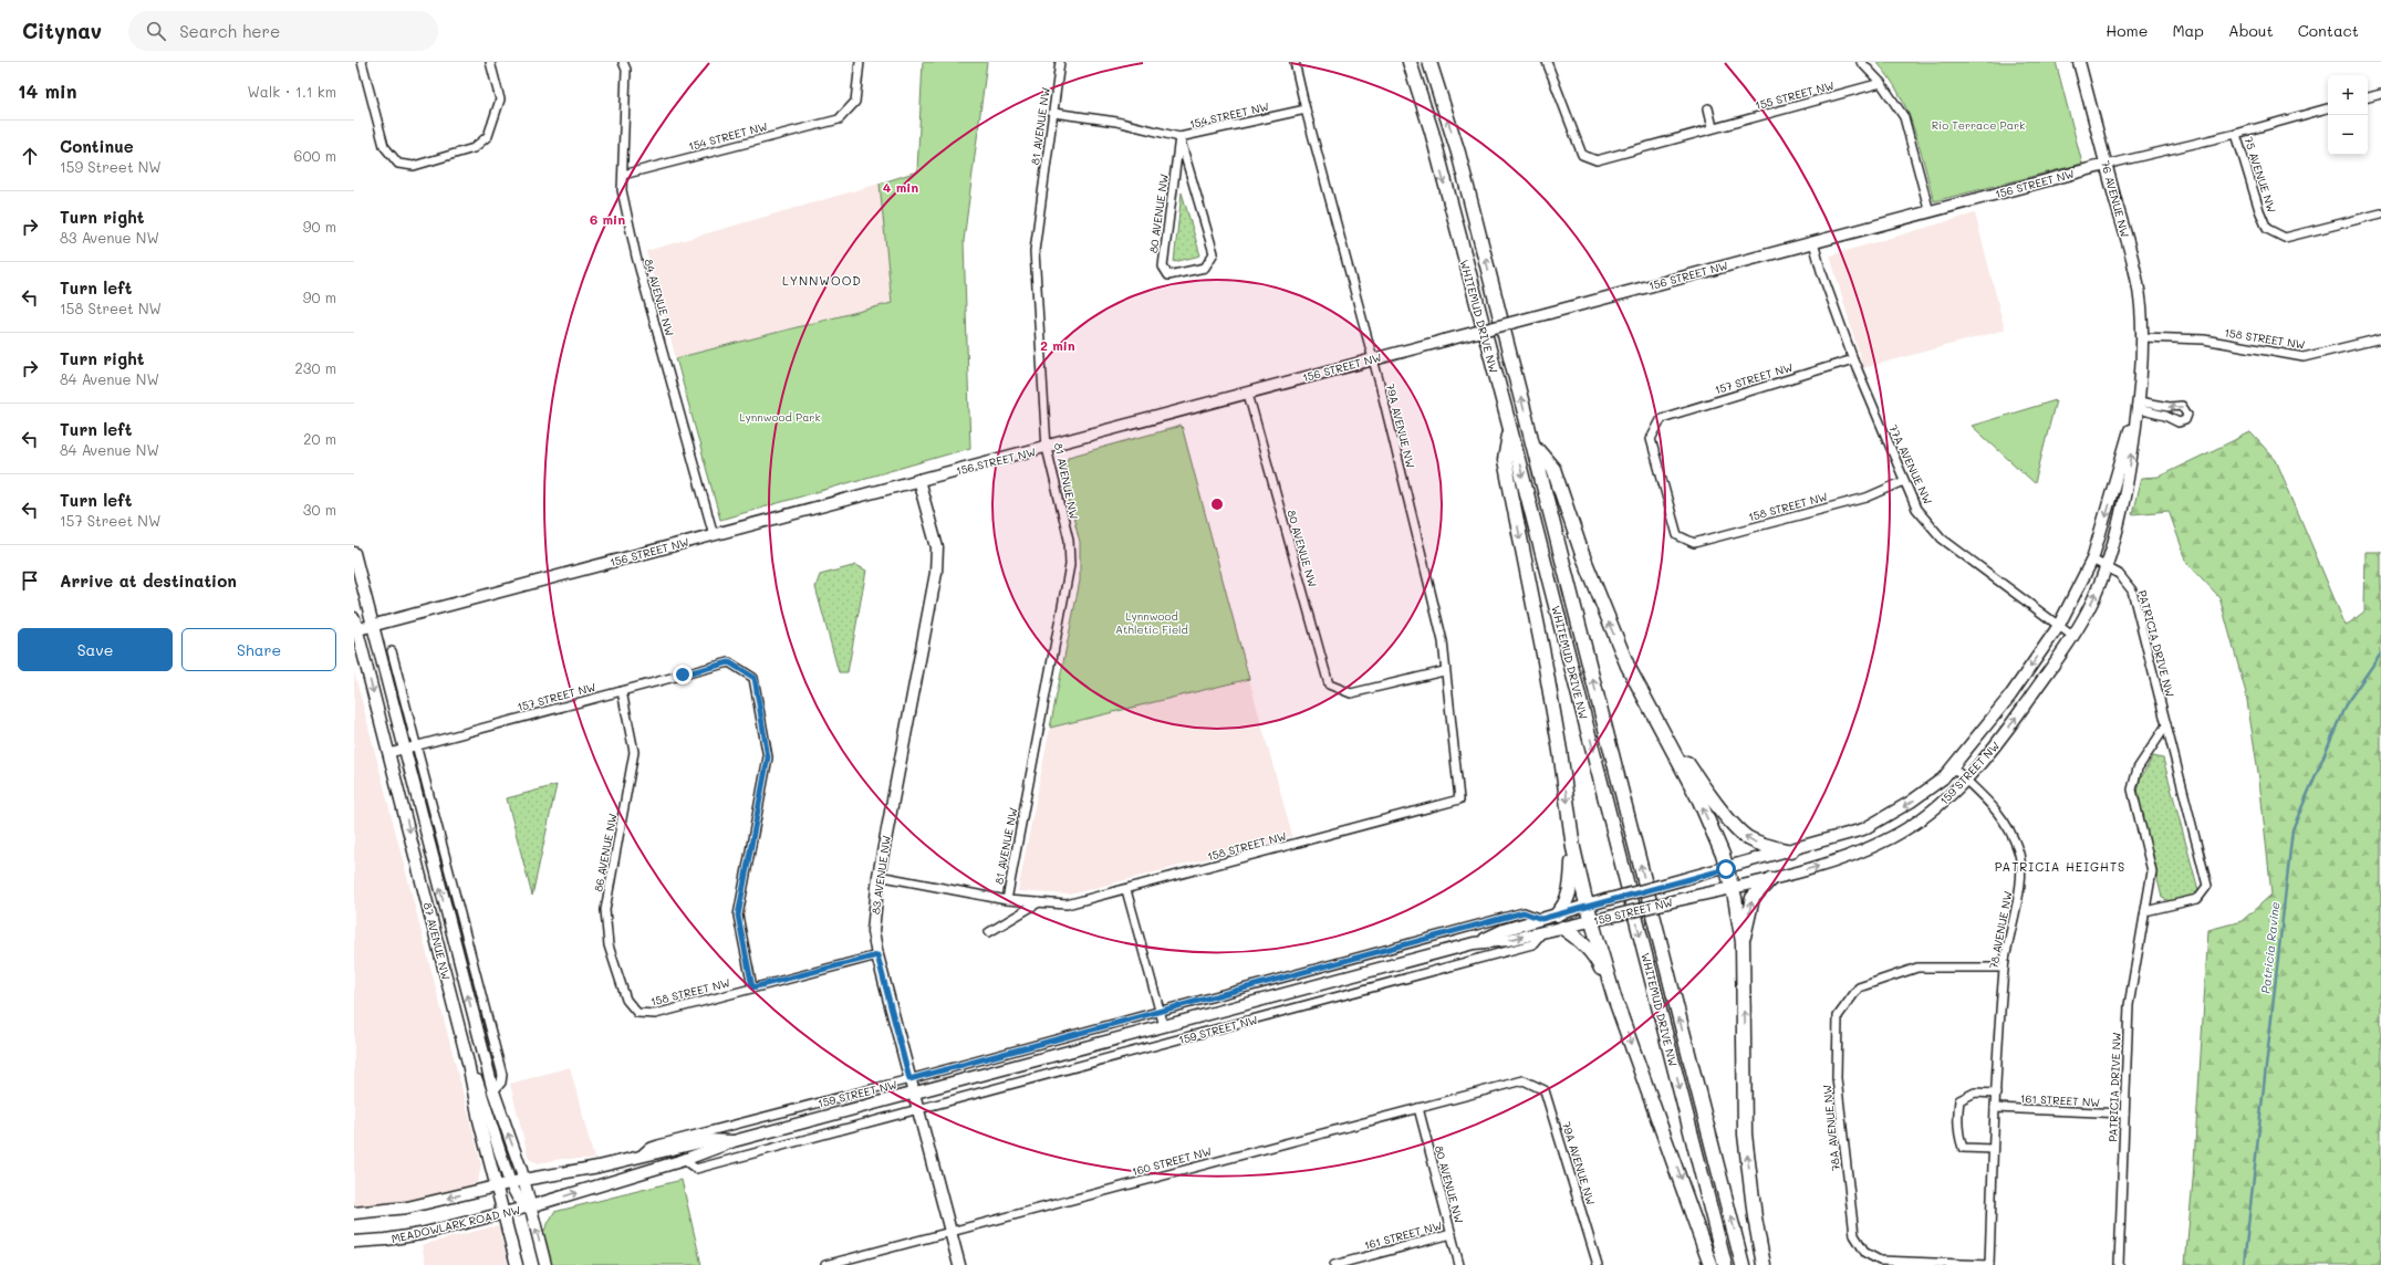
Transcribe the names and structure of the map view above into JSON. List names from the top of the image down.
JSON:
{
  "streets": {
    "highway": ["WHITEMUD DRIVE NW"],
    "street": [
      "155 STREET NW",
      "154 STREET NW",
      "81 AVENUE NW",
      "75 AVENUE NW",
      "156 STREET NW",
      "76 AVENUE NW",
      "80 AVENUE NW",
      "84 AVENUE NW",
      "158 STREET NW",
      "157 STREET NW",
      "79A AVENUE NW",
      "77A AVENUE NW",
      "PATRICIA DRIVE NW",
      "159 STREET NW",
      "86 AVENUE NW",
      "83 AVENUE NW",
      "78 AVENUE NW",
      "87 AVENUE NW",
      "161 STREET NW",
      "78A AVENUE NW",
      "160 STREET NW",
      "MEADOWLARK ROAD NW"
    ]
  },
  "crossings": [
    ["154 STREET NW", "81 AVENUE NW"],
    ["154 STREET NW", "80 AVENUE NW"],
    ["154 STREET NW", "84 AVENUE NW"],
    ["154 STREET NW", "79A AVENUE NW"],
    ["81 AVENUE NW", "156 STREET NW"],
    ["81 AVENUE NW", "158 STREET NW"],
    ["75 AVENUE NW", "156 STREET NW"],
    ["156 STREET NW", "76 AVENUE NW"],
    ["156 STREET NW", "80 AVENUE NW"],
    ["156 STREET NW", "84 AVENUE NW"],
    ["156 STREET NW", "79A AVENUE NW"],
    ["156 STREET NW", "77A AVENUE NW"],
    ["156 STREET NW", "83 AVENUE NW"],
    ["156 STREET NW", "87 AVENUE NW"],
    ["76 AVENUE NW", "158 STREET NW"],
    ["76 AVENUE NW", "159 STREET NW"],
    ["80 AVENUE NW", "79A AVENUE NW"],
    ["80 AVENUE NW", "161 STREET NW"],
    ["80 AVENUE NW", "160 STREET NW"],
    ["158 STREET NW", "157 STREET NW"],
    ["158 STREET NW", "79A AVENUE NW"],
    ["158 STREET NW", "77A AVENUE NW"],
    ["158 STREET NW", "159 STREET NW"],
    ["158 STREET NW", "86 AVENUE NW"],
    ["158 STREET NW", "83 AVENUE NW"],
    ["157 STREET NW", "77A AVENUE NW"],
    ["157 STREET NW", "86 AVENUE NW"],
    ["157 STREET NW", "87 AVENUE NW"],
    ["79A AVENUE NW", "160 STREET NW"],
    ["77A AVENUE NW", "159 STREET NW"],
    ["PATRICIA DRIVE NW", "159 STREET NW"],
    ["PATRICIA DRIVE NW", "161 STREET NW"],
    ["159 STREET NW", "83 AVENUE NW"],
    ["159 STREET NW", "78 AVENUE NW"],
    ["159 STREET NW", "87 AVENUE NW"],
    ["159 STREET NW", "MEADOWLARK ROAD NW"],
    ["83 AVENUE NW", "160 STREET NW"],
    ["78 AVENUE NW", "161 STREET NW"],
    ["78 AVENUE NW", "78A AVENUE NW"],
    ["87 AVENUE NW", "MEADOWLARK ROAD NW"]
  ],
  "districts": ["LYNNWOOD", "PATRICIA HEIGHTS"],
  "water": ["Patricia Ravine"],
  "parks": ["Rio Terrace Park", "Lynnwood Park", "Lynnwood Athletic Field"],
  "page": {
    "header": "Citynav",
    "search": "Search here",
    "nav": [
      "Home",
      "Map",
      "About",
      "Contact"
    ],
    "heading": ["14 min", "Walk · 1.1 km"],
    "map_buttons": ["+", "−"],
    "list": [
      ["Continue", "159 Street NW", "600 m"],
      ["Turn right", "83 Avenue NW", "90 m"],
      ["Turn left", "158 Street NW", "90 m"],
      ["Turn right", "84 Avenue NW", "230 m"],
      ["Turn left", "84 Avenue NW", "20 m"],
      ["Turn left", "157 Street NW", "30 m"],
      "Arrive at destination"
    ],
    "buttons": ["Save", "Share"]
  },
  "rings": ["4 min", "6 min", "2 min"]
}
